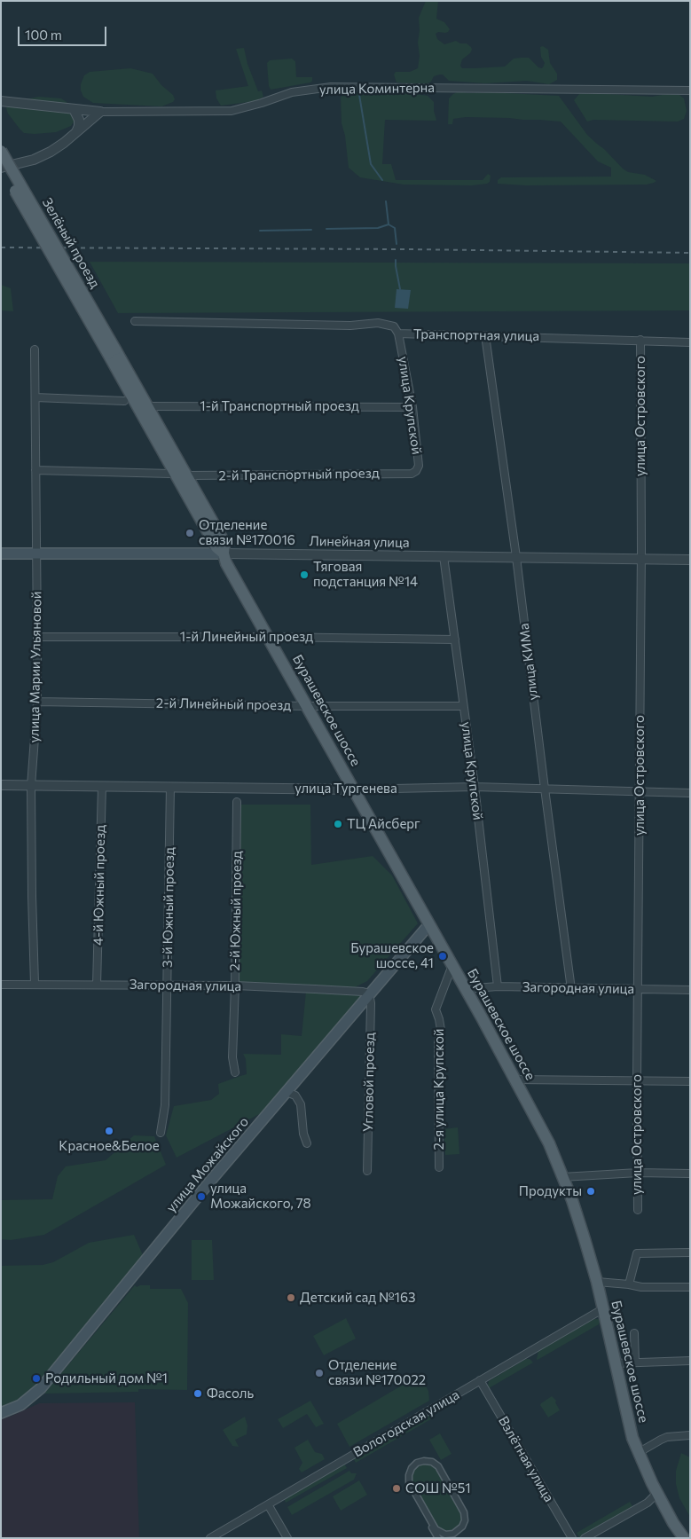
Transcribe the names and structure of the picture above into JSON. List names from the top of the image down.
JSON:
{
  "streets": {
    "main road": [
      "Зелёный проезд",
      "Линейная улица",
      "Бурашевское шоссе",
      "улица Можайского"
    ],
    "street": [
      "улица Коминтерна",
      "Транспортная улица",
      "улица Крупской",
      "1-й Транспортный проезд",
      "улица Островского",
      "2-й Транспортный проезд",
      "1-й Линейный проезд",
      "улица КИМа",
      "улица Марии Ульяновой",
      "2-й Линейный проезд",
      "улица Тургенева",
      "4-й Южный проезд",
      "3-й Южный проезд",
      "2-й Южный проезд",
      "Загородная улица",
      "Угловой проезд",
      "2-я улица Крупской",
      "Вологодская улица",
      "Взлётная улица"
    ]
  },
  "crossings": [
    ["Зелёный проезд", "Бурашевское шоссе"],
    ["Транспортная улица", "улица Крупской"],
    ["Транспортная улица", "улица Островского"],
    ["Транспортная улица", "улица КИМа"],
    ["улица Крупской", "1-й Транспортный проезд"],
    ["улица Крупской", "2-й Транспортный проезд"],
    ["улица Крупской", "Линейная улица"],
    ["улица Крупской", "1-й Линейный проезд"],
    ["улица Крупской", "2-й Линейный проезд"],
    ["улица Крупской", "улица Тургенева"],
    ["улица Крупской", "Загородная улица"],
    ["1-й Транспортный проезд", "Бурашевское шоссе"],
    ["улица Островского", "Линейная улица"],
    ["улица Островского", "улица Тургенева"],
    ["улица Островского", "Загородная улица"],
    ["2-й Транспортный проезд", "Бурашевское шоссе"],
    ["Линейная улица", "улица КИМа"],
    ["Линейная улица", "улица Марии Ульяновой"],
    ["Линейная улица", "Бурашевское шоссе"],
    ["1-й Линейный проезд", "улица Марии Ульяновой"],
    ["1-й Линейный проезд", "Бурашевское шоссе"],
    ["улица КИМа", "улица Тургенева"],
    ["улица КИМа", "Загородная улица"],
    ["улица Марии Ульяновой", "2-й Линейный проезд"],
    ["улица Марии Ульяновой", "улица Тургенева"],
    ["улица Марии Ульяновой", "Загородная улица"],
    ["2-й Линейный проезд", "Бурашевское шоссе"],
    ["Бурашевское шоссе", "улица Тургенева"],
    ["Бурашевское шоссе", "Загородная улица"],
    ["Бурашевское шоссе", "2-я улица Крупской"],
    ["Бурашевское шоссе", "улица Можайского"],
    ["Бурашевское шоссе", "Вологодская улица"],
    ["улица Тургенева", "4-й Южный проезд"],
    ["улица Тургенева", "3-й Южный проезд"],
    ["4-й Южный проезд", "Загородная улица"],
    ["3-й Южный проезд", "Загородная улица"],
    ["2-й Южный проезд", "Загородная улица"],
    ["Загородная улица", "Угловой проезд"],
    ["Загородная улица", "улица Можайского"],
    ["Угловой проезд", "улица Можайского"],
    ["Вологодская улица", "Взлётная улица"]
  ],
  "places": [
    "Отделение связи №170016",
    "Тяговая подстанция №14",
    "ТЦ Айсберг",
    "Бурашевское шоссе, 41",
    "Красное&Белое",
    "Продукты",
    "улица Можайского, 78",
    "Детский сад №163",
    "Отделение связи №170022",
    "Родильный дом №1",
    "Фасоль",
    "СОШ №51"
  ],
  "scale_bar": "100 m"
}
